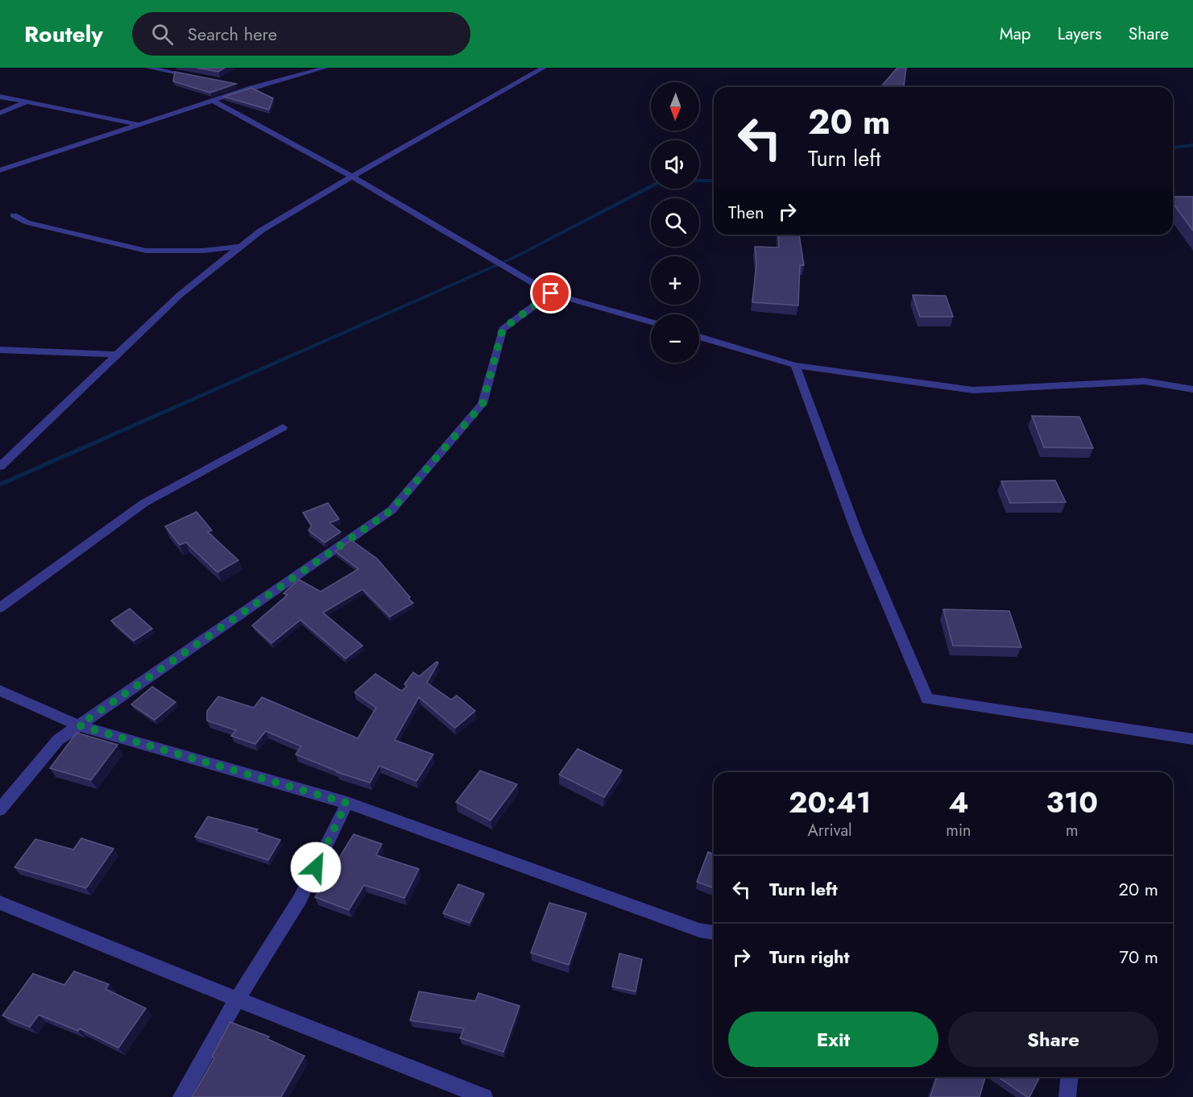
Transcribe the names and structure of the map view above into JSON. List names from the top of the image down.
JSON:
{
  "north": "bottom",
  "page": {
    "header": "Routely",
    "search": "Search here",
    "nav": ["Map", "Layers", "Share"],
    "map_buttons": ["+", "−"],
    "turn": ["20 m", "Turn left"],
    "then": "Then",
    "eta": [
      "20:41",
      "Arrival",
      "4",
      "min",
      "310",
      "m"
    ],
    "list": [
      {
        "name": "Turn left",
        "value": "20 m"
      },
      {
        "name": "Turn right",
        "value": "70 m"
      }
    ],
    "buttons": ["Exit", "Share"]
  }
}
